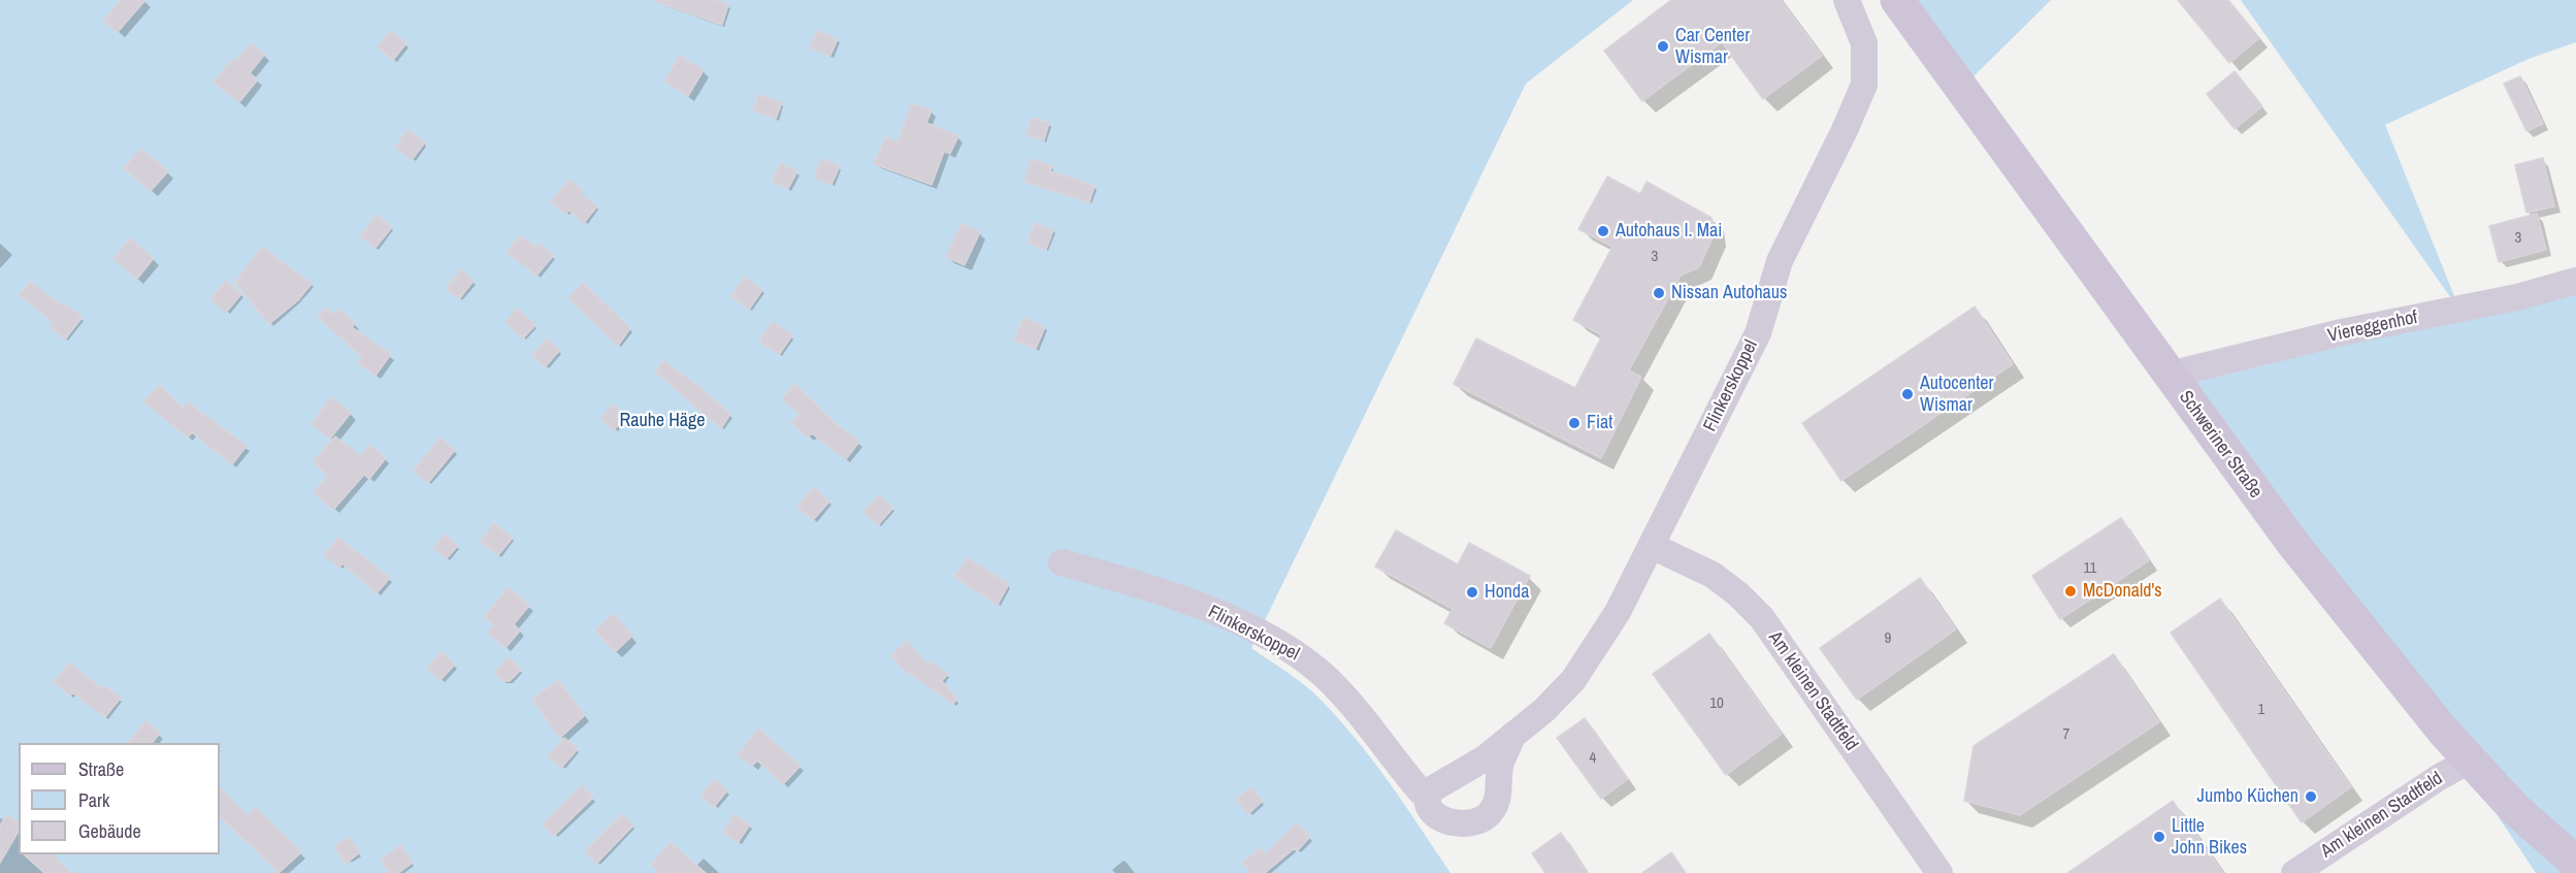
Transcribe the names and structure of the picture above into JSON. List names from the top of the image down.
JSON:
{
  "streets": {
    "main road": ["Schweriner Straße"],
    "street": ["Viereggenhof", "Flinkerskoppel", "Am kleinen Stadtfeld"]
  },
  "crossings": [
    ["Viereggenhof", "Schweriner Straße"],
    ["Flinkerskoppel", "Am kleinen Stadtfeld"],
    ["Schweriner Straße", "Am kleinen Stadtfeld"]
  ],
  "parks": ["Rauhe Häge"],
  "places": [
    "Car Center Wismar",
    "Autohaus I. Mai",
    "Nissan Autohaus",
    "Autocenter Wismar",
    "Fiat",
    "McDonald's",
    "Honda",
    "Jumbo Küchen",
    "Little John Bikes"
  ],
  "house_numbers": [
    "3",
    "3",
    "11",
    "9",
    "10",
    "1",
    "7",
    "4"
  ],
  "legend": ["Straße", "Park", "Gebäude"]
}
